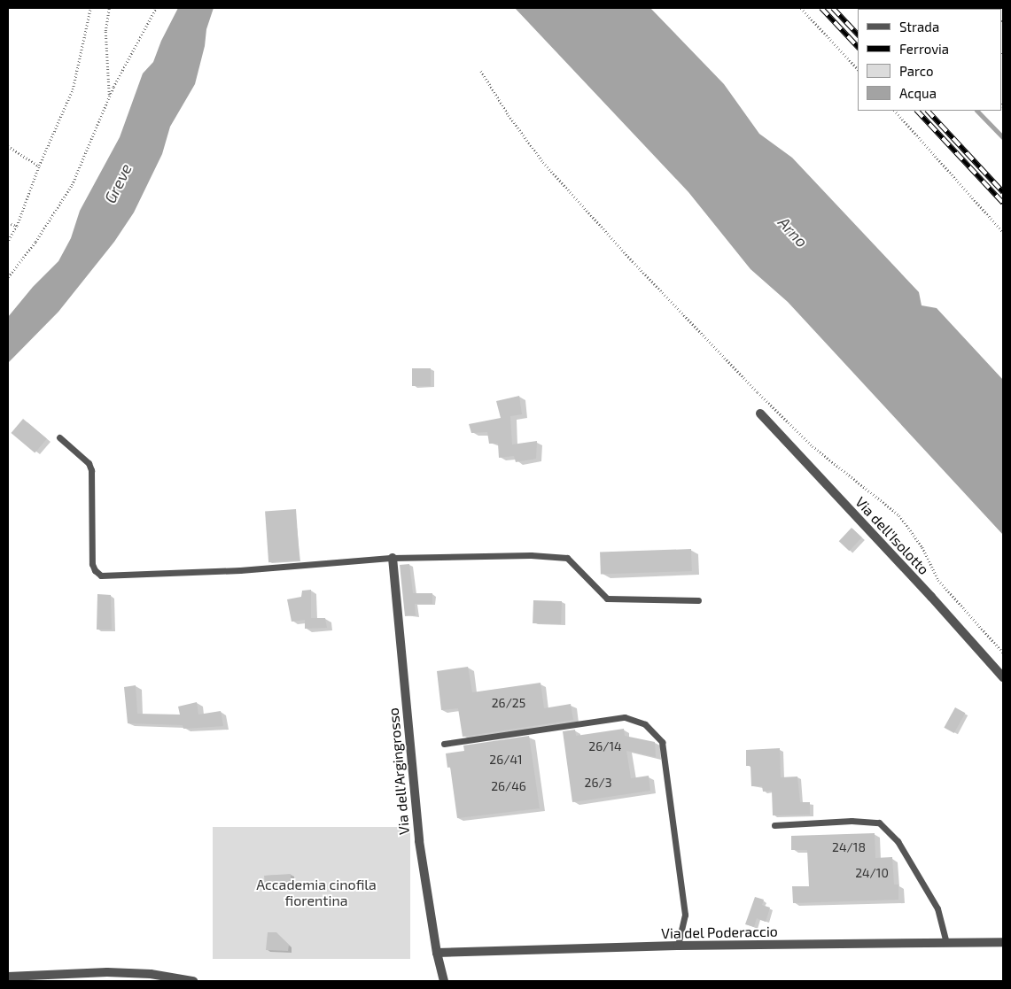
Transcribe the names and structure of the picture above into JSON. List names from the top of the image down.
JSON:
{
  "streets": {
    "street": ["Via dell'Isolotto", "Via dell'Argingrosso", "Via del Poderaccio"]
  },
  "crossings": [
    ["Via dell'Argingrosso", "Via del Poderaccio"]
  ],
  "water": ["Greve", "Arno"],
  "parks": ["Accademia cinofila fiorentina"],
  "house_numbers": [
    "26/25",
    "26/14",
    "26/41",
    "26/3",
    "26/46",
    "24/18",
    "24/10"
  ],
  "legend": [
    "Strada",
    "Ferrovia",
    "Parco",
    "Acqua"
  ]
}
